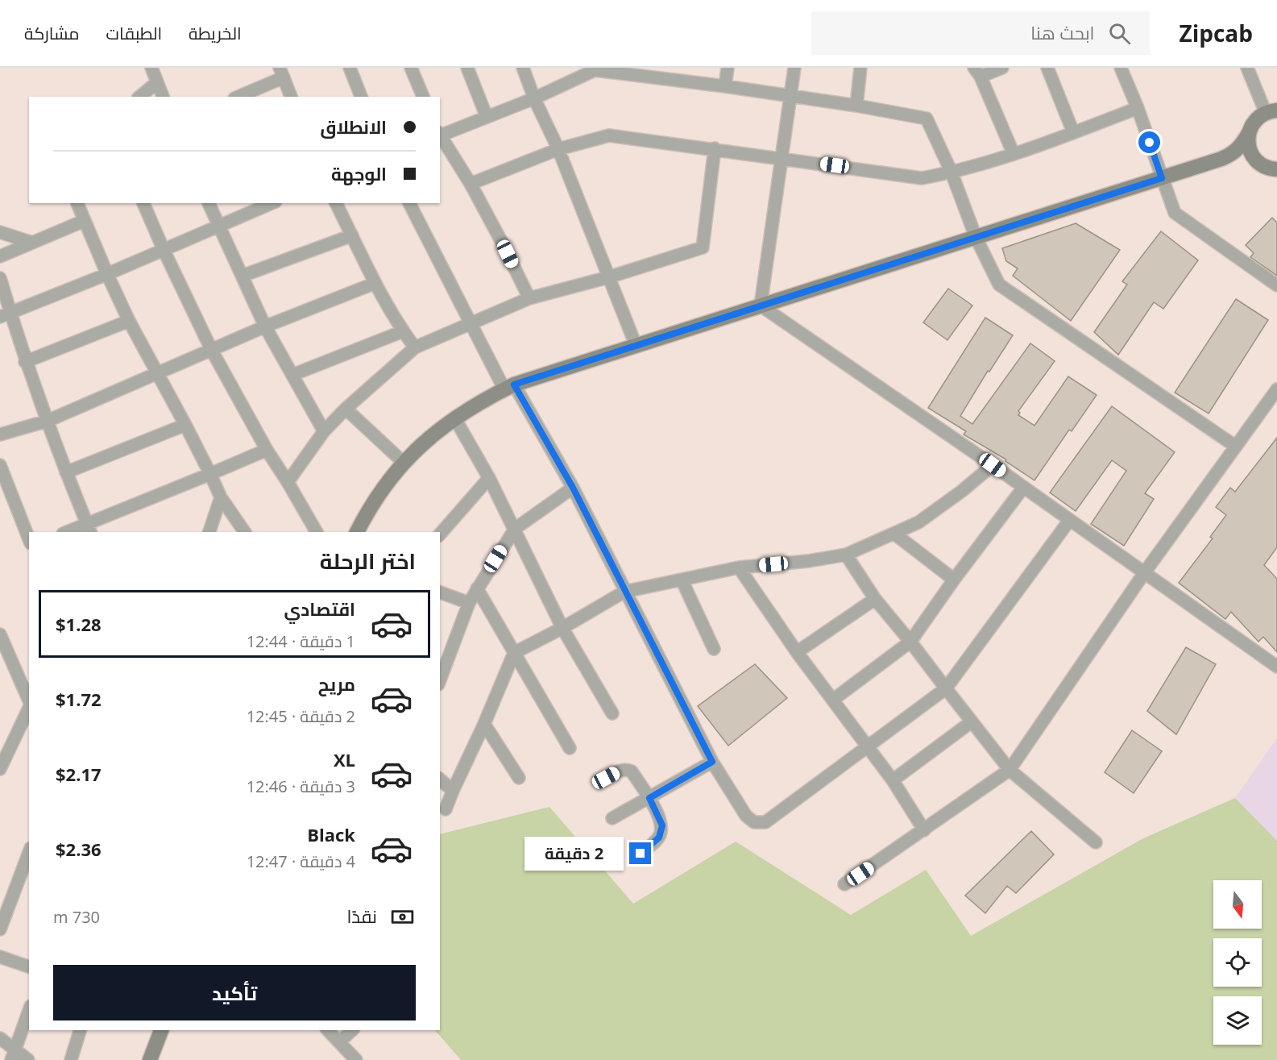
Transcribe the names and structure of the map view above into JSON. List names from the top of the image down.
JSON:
{
  "north": "bottom",
  "page": {
    "header": "Zipcab",
    "search": "ابحث هنا",
    "nav": ["الخريطة", "الطبقات", "مشاركة"],
    "banner": ["الانطلاق", "الوجهة"],
    "heading": "اختر الرحلة",
    "list": [
      {
        "name": "اقتصادي",
        "note": "1 دقيقة · 12:44",
        "value": "$1.28"
      },
      {
        "name": "مريح",
        "note": "2 دقيقة · 12:45",
        "value": "$1.72"
      },
      {
        "name": "XL",
        "note": "3 دقيقة · 12:46",
        "value": "$2.17"
      },
      {
        "name": "Black",
        "note": "4 دقيقة · 12:47",
        "value": "$2.36"
      }
    ],
    "bubble": "2 دقيقة",
    "pay": ["نقدًا", "730 m"],
    "buttons": "تأكيد"
  }
}
